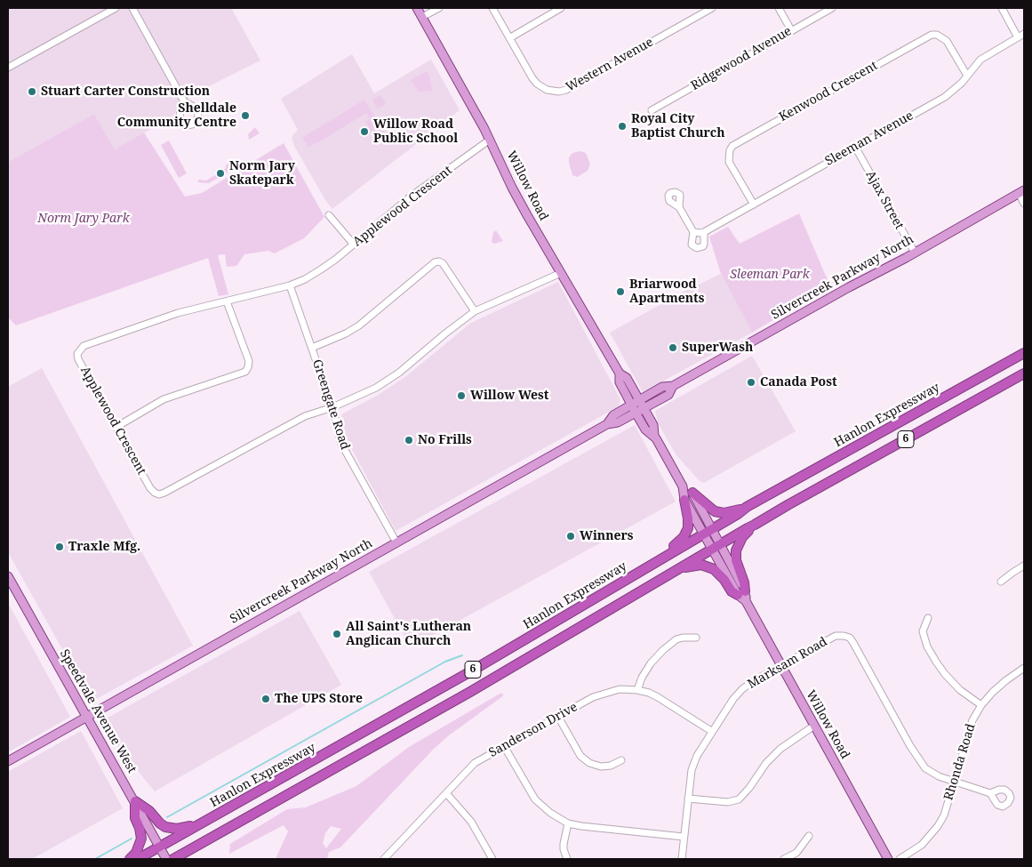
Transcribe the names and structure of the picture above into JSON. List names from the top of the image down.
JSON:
{
  "streets": {
    "highway": ["Hanlon Expressway", "6"],
    "main road": ["Willow Road", "Silvercreek Parkway North", "Speedvale Avenue West"],
    "street": [
      "Ridgewood Avenue",
      "Western Avenue",
      "Kenwood Crescent",
      "Sleeman Avenue",
      "Ajax Street",
      "Applewood Crescent",
      "Greengate Road",
      "Marksam Road",
      "Sanderson Drive",
      "Rhonda Road"
    ]
  },
  "crossings": [
    ["Kenwood Crescent", "Sleeman Avenue"],
    ["Sleeman Avenue", "Ajax Street"],
    ["Willow Road", "Applewood Crescent"],
    ["Willow Road", "Silvercreek Parkway North"],
    ["Willow Road", "Hanlon Expressway"],
    ["Willow Road", "6"],
    ["Willow Road", "Marksam Road"],
    ["Ajax Street", "Silvercreek Parkway North"],
    ["Applewood Crescent", "Greengate Road"],
    ["Silvercreek Parkway North", "Greengate Road"],
    ["Silvercreek Parkway North", "Speedvale Avenue West"],
    ["Hanlon Expressway", "Speedvale Avenue West"],
    ["Marksam Road", "Sanderson Drive"],
    ["Marksam Road", "Rhonda Road"]
  ],
  "parks": ["Norm Jary Park", "Sleeman Park"],
  "places": [
    "Stuart Carter Construction",
    "Shelldale Community Centre",
    "Royal City Baptist Church",
    "Willow Road Public School",
    "Norm Jary Skatepark",
    "Briarwood Apartments",
    "SuperWash",
    "Canada Post",
    "Willow West",
    "No Frills",
    "Winners",
    "Traxle Mfg.",
    "All Saint's Lutheran Anglican Church",
    "The UPS Store"
  ]
}
